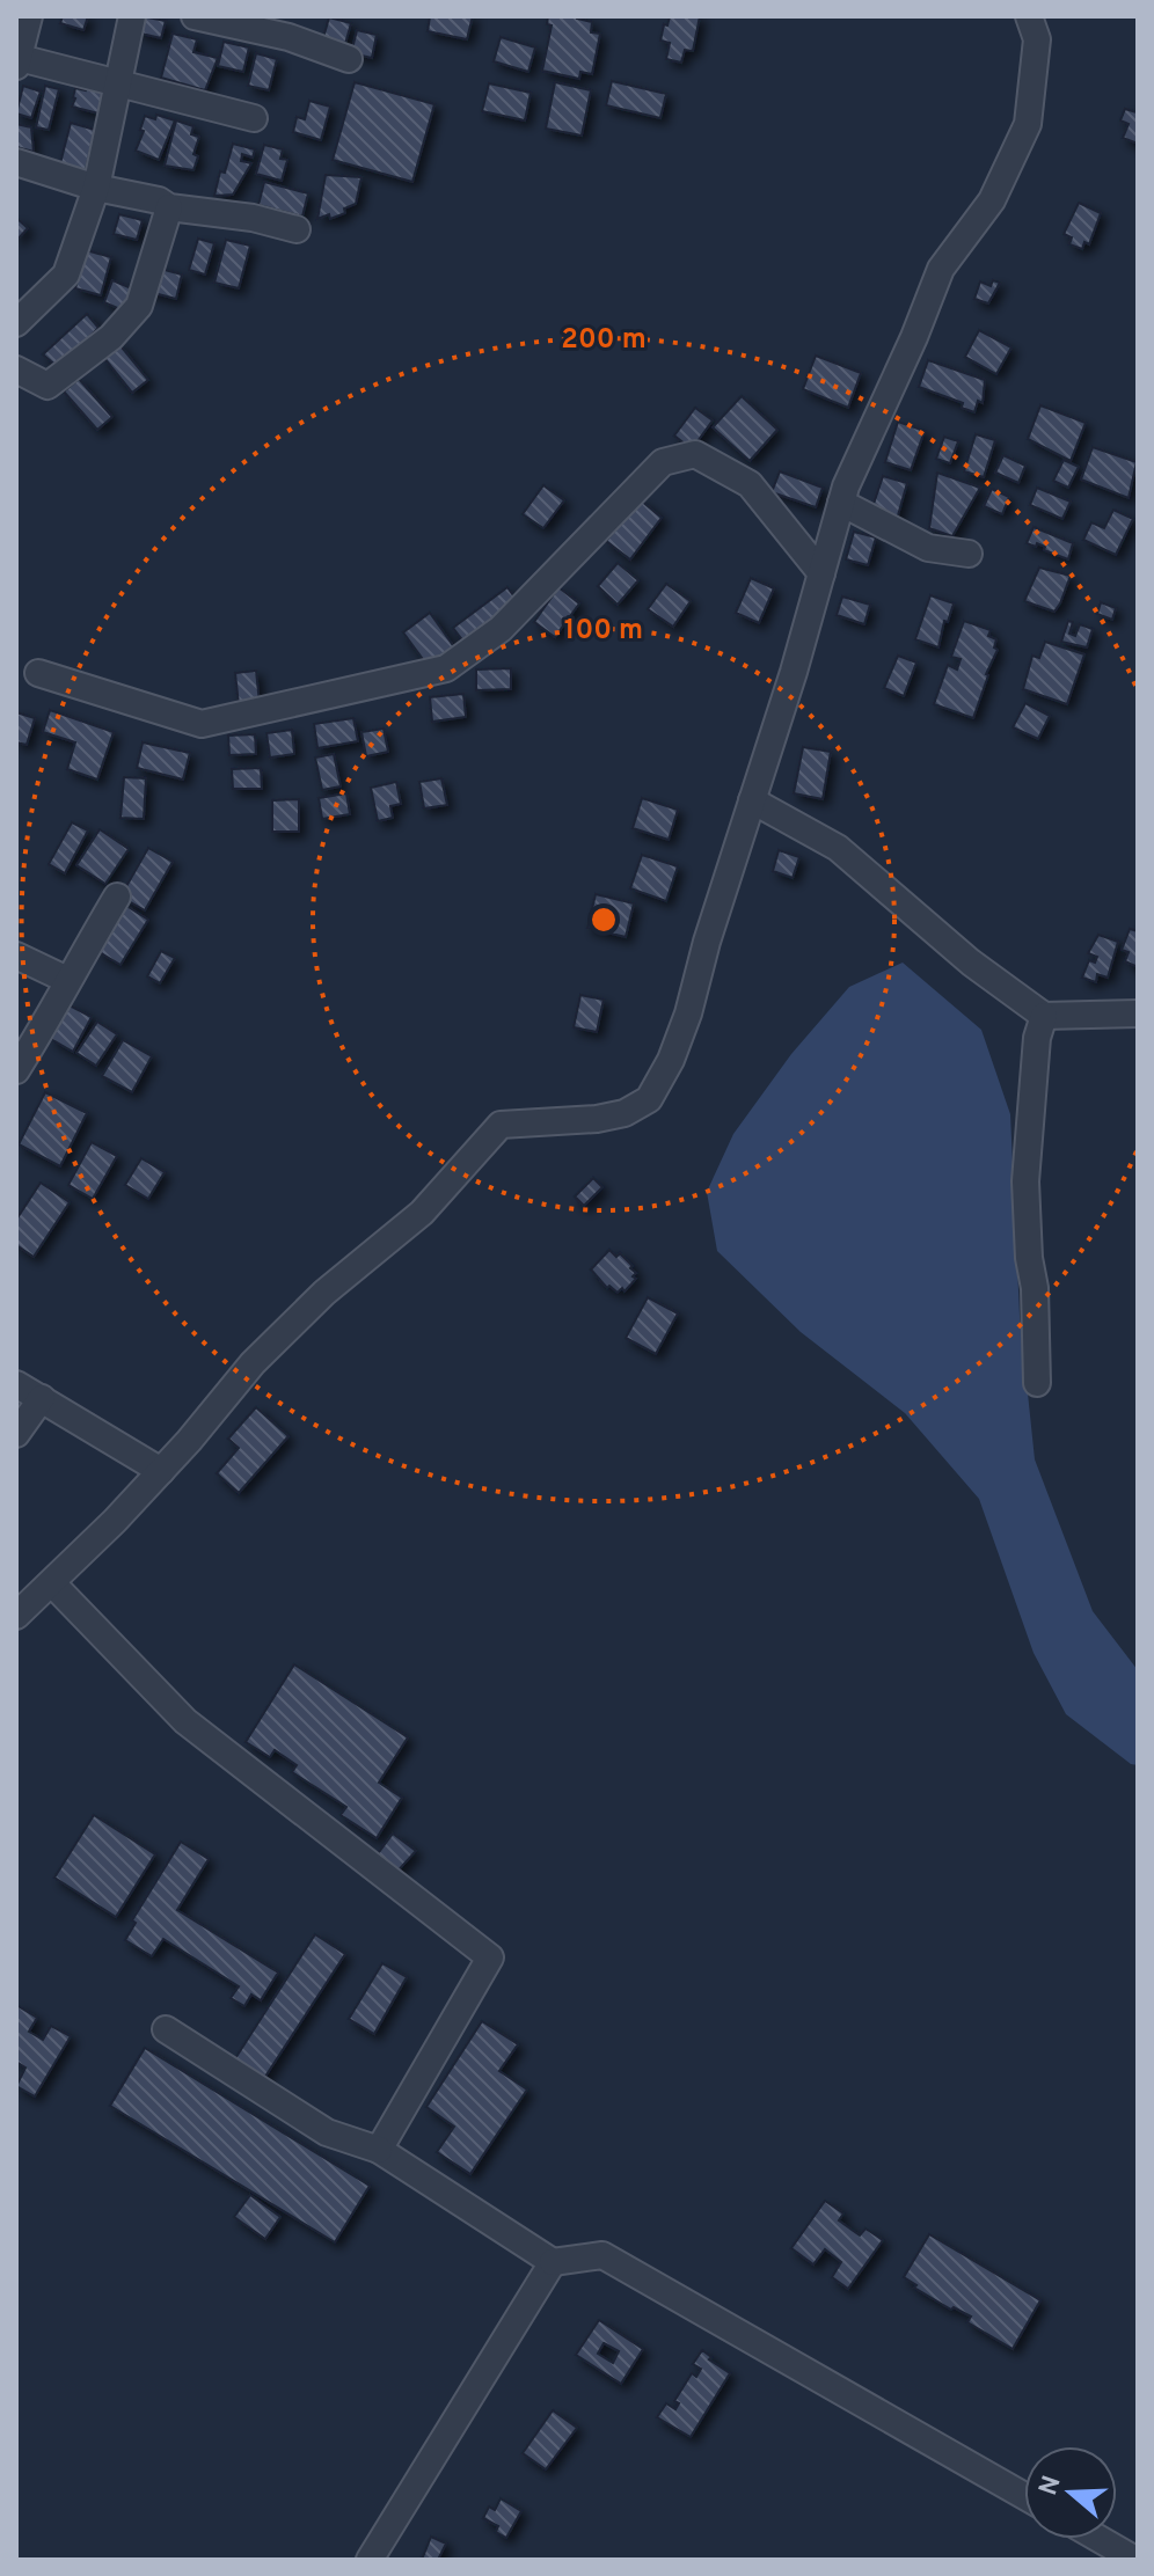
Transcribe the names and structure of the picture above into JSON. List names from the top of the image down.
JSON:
{
  "north": "left",
  "rings": ["200 m", "100 m"]
}
